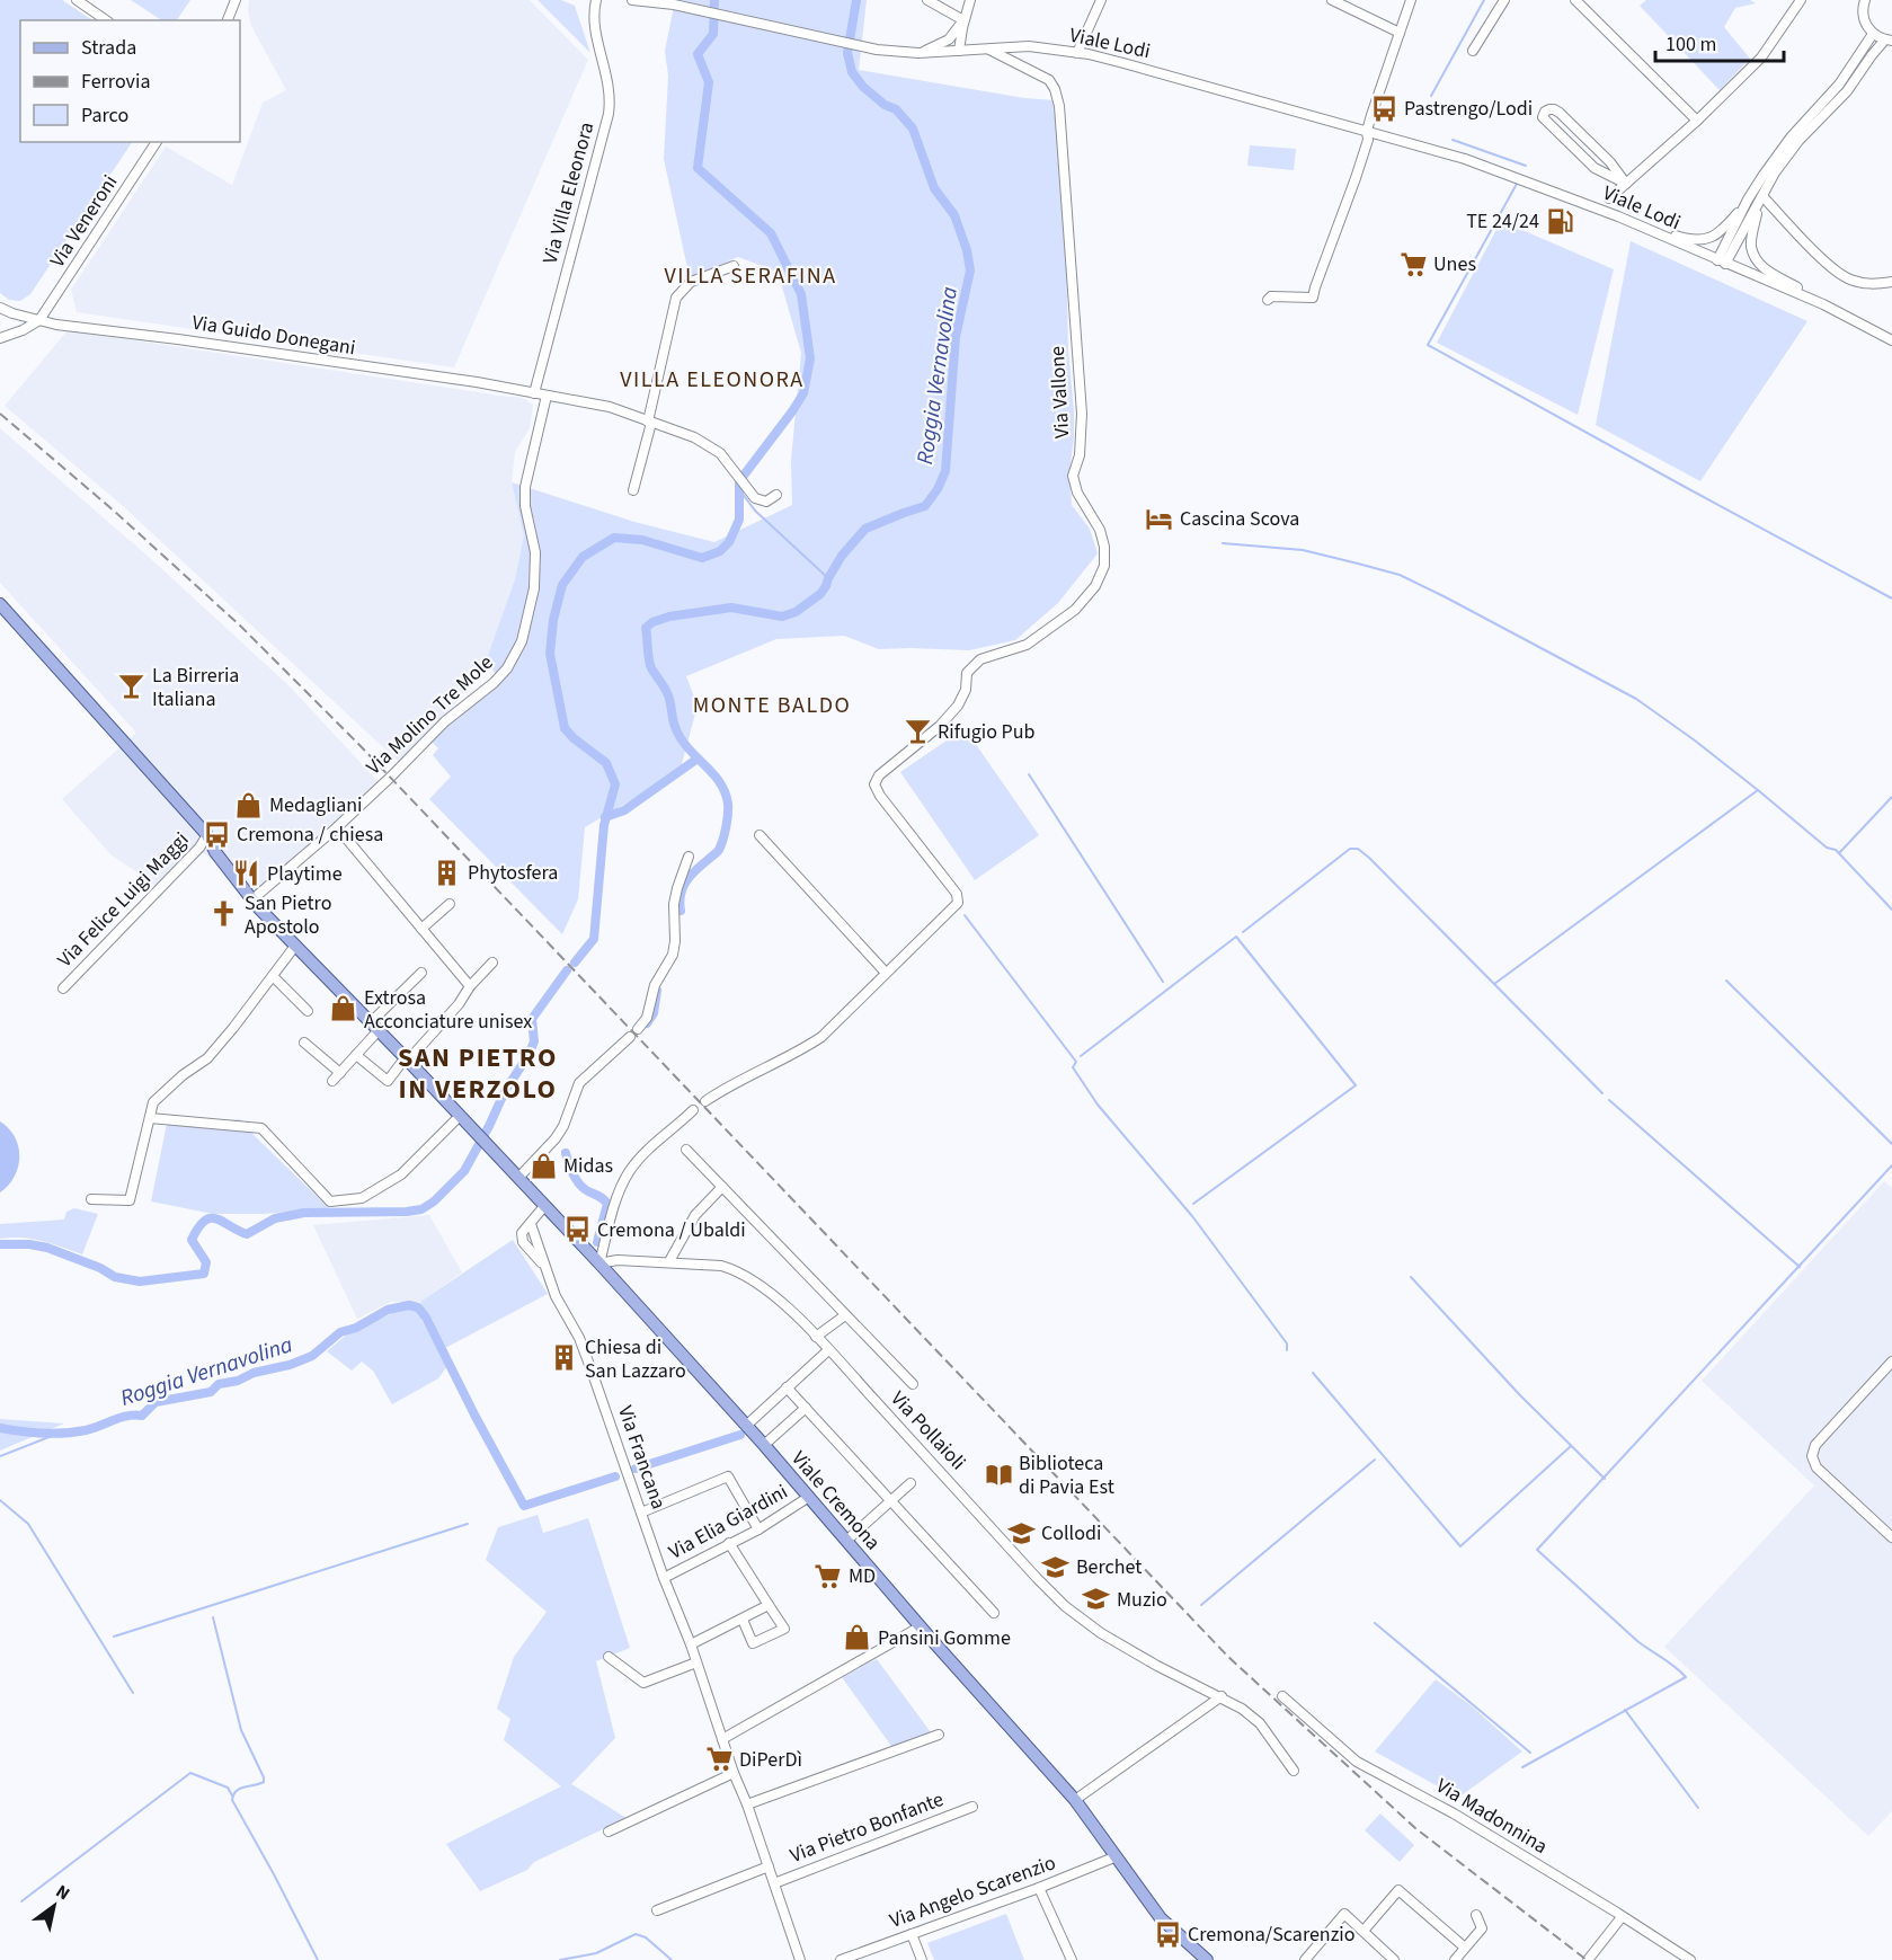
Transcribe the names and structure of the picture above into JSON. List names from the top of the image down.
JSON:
{
  "streets": {
    "main road": ["Viale Cremona"],
    "street": [
      "Viale Lodi",
      "Via Villa Eleonora",
      "Via Veneroni",
      "Via Guido Donegani",
      "Via Vallone",
      "Via Molino Tre Mole",
      "Via Felice Luigi Maggi",
      "Via Pollaioli",
      "Via Francana",
      "Via Elia Giardini",
      "Via Madonnina",
      "Via Pietro Bonfante",
      "Via Angelo Scarenzio"
    ]
  },
  "crossings": [
    ["Viale Lodi", "Via Vallone"],
    ["Via Villa Eleonora", "Via Guido Donegani"],
    ["Via Veneroni", "Via Guido Donegani"],
    ["Via Guido Donegani", "Via Molino Tre Mole"],
    ["Via Molino Tre Mole", "Viale Cremona"],
    ["Via Felice Luigi Maggi", "Viale Cremona"],
    ["Via Pollaioli", "Viale Cremona"],
    ["Via Francana", "Viale Cremona"],
    ["Via Francana", "Via Elia Giardini"],
    ["Via Francana", "Via Pietro Bonfante"],
    ["Viale Cremona", "Via Elia Giardini"],
    ["Viale Cremona", "Via Angelo Scarenzio"]
  ],
  "districts": [
    "VILLA SERAFINA",
    "VILLA ELEONORA",
    "MONTE BALDO",
    "SAN PIETRO IN VERZOLO"
  ],
  "water": ["Roggia Vernavolina"],
  "places": {
    "bus stop": [
      "Pastrengo/Lodi",
      "Cremona / chiesa",
      "Cremona / Ubaldi",
      "Cremona/Scarenzio"
    ],
    "fuel station": ["TE 24/24"],
    "supermarket": ["Unes", "MD", "DiPerDì"],
    "hotel": ["Cascina Scova"],
    "bar": ["La Birreria Italiana", "Rifugio Pub"],
    "shop": [
      "Medagliani",
      "Extrosa Acconciature unisex",
      "Midas",
      "Pansini Gomme"
    ],
    "building": ["Phytosfera", "Chiesa di San Lazzaro"],
    "restaurant": ["Playtime"],
    "church": ["San Pietro Apostolo"],
    "library": ["Biblioteca di Pavia Est"],
    "school or university": ["Collodi", "Berchet", "Muzio"]
  },
  "legend": ["Strada", "Ferrovia", "Parco"],
  "scale_bar": "100 m",
  "north": "top right"
}
